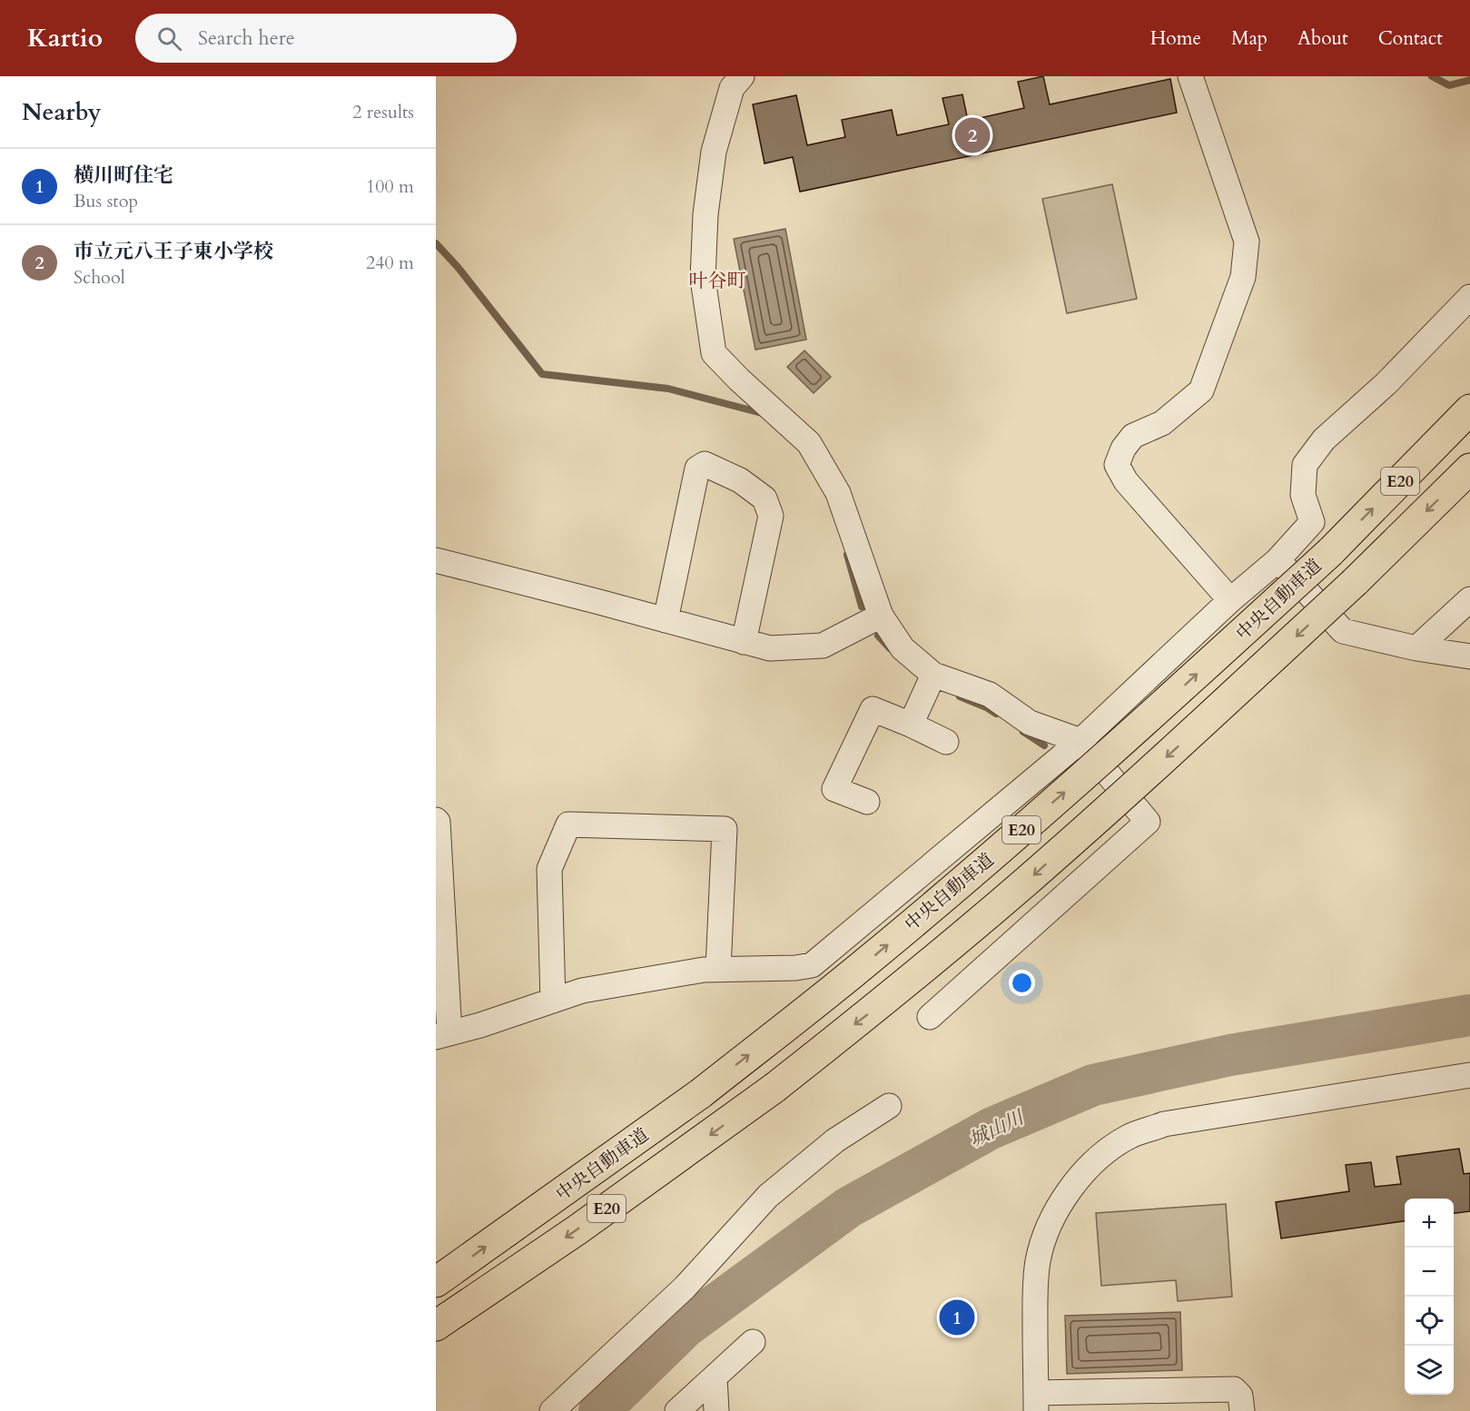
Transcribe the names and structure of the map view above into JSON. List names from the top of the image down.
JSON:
{
  "streets": {
    "highway": ["E20", "中央自動車道"]
  },
  "districts": ["叶谷町"],
  "water": ["城山川"],
  "page": {
    "header": "Kartio",
    "search": "Search here",
    "nav": [
      "Home",
      "Map",
      "About",
      "Contact"
    ],
    "heading": ["Nearby", "2 results"],
    "pins": ["2", "1"],
    "list": [
      {
        "mark": "1",
        "name": "横川町住宅",
        "note": "Bus stop",
        "value": "100 m"
      },
      {
        "mark": "2",
        "name": "市立元八王子東小学校",
        "note": "School",
        "value": "240 m"
      }
    ],
    "map_buttons": ["+", "−"]
  }
}
